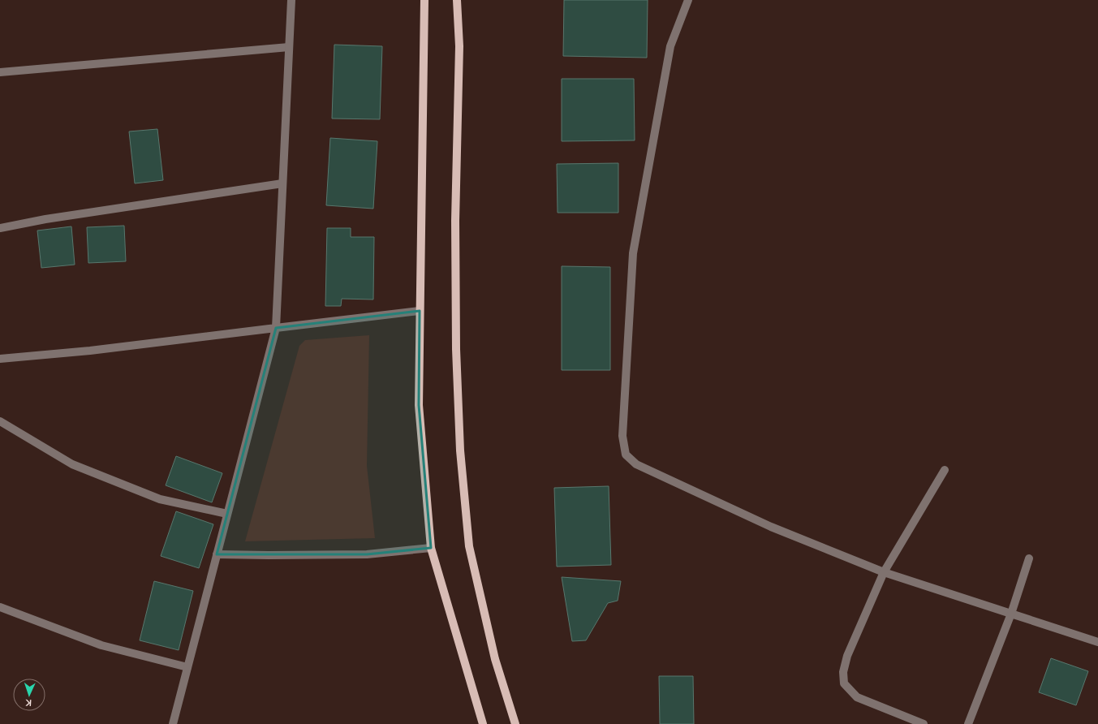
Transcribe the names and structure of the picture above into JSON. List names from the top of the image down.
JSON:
{
  "north": "bottom"
}
